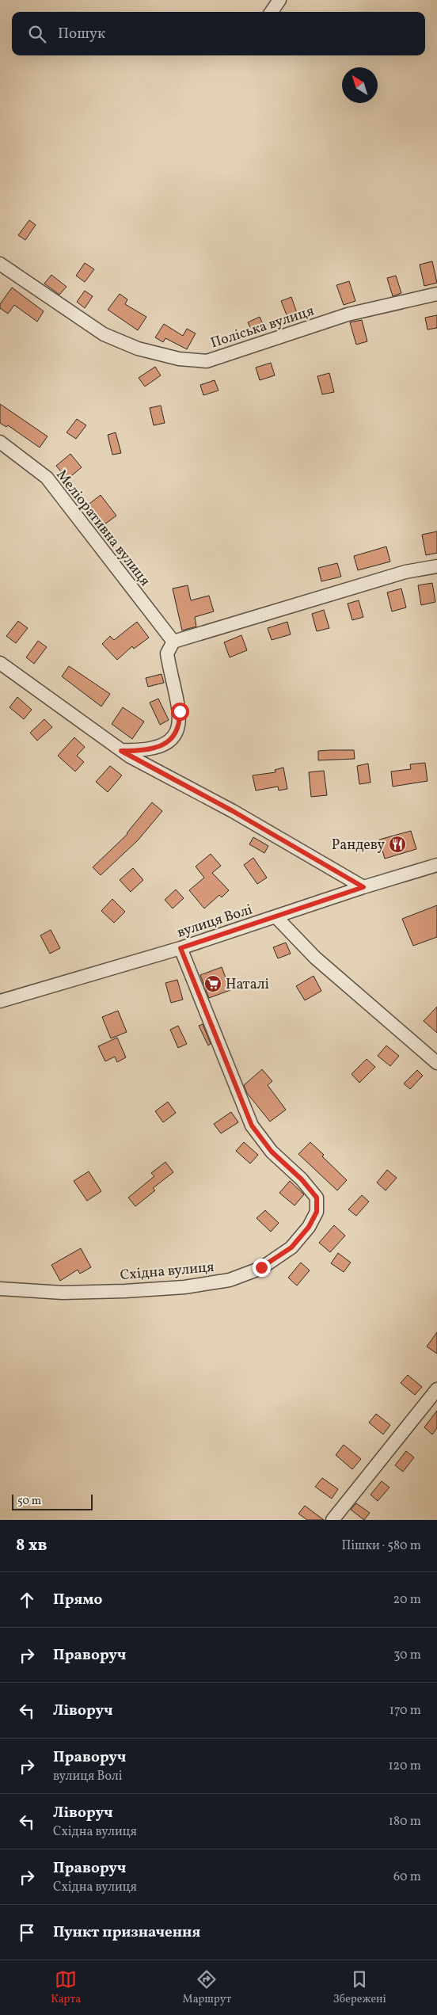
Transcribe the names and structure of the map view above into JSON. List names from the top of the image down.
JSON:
{
  "streets": {
    "street": [
      "Поліська вулиця",
      "Меліоративна вулиця",
      "вулиця Волі",
      "Східна вулиця"
    ]
  },
  "crossings": [
    ["вулиця Волі", "Східна вулиця"]
  ],
  "places": {
    "restaurant": ["Рандеву"],
    "supermarket": ["Наталі"]
  },
  "scale_bar": "50 m",
  "north": "top left",
  "page": {
    "search": "Пошук",
    "scale": "50 m",
    "heading": ["8 хв", "Пішки · 580 m"],
    "list": [
      ["Прямо", "20 m"],
      ["Праворуч", "30 m"],
      ["Ліворуч", "170 m"],
      ["Праворуч", "вулиця Волі", "120 m"],
      ["Ліворуч", "Східна вулиця", "180 m"],
      ["Праворуч", "Східна вулиця", "60 m"],
      "Пункт призначення"
    ],
    "nav": ["Карта", "Маршрут", "Збережені"]
  }
}
